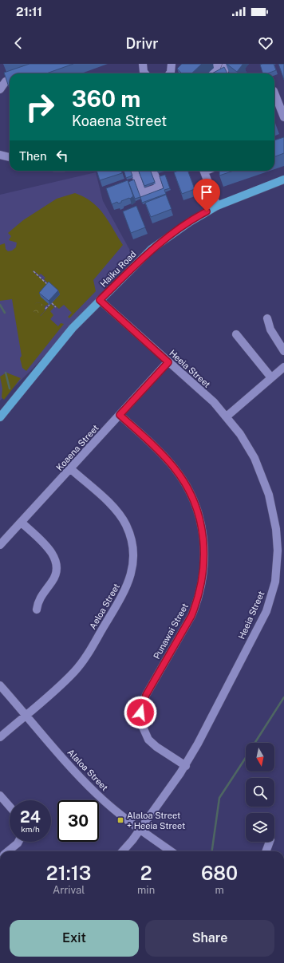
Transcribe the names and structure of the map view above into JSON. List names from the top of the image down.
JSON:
{
  "streets": {
    "main road": ["Haiku Road"],
    "street": [
      "Heeia Street",
      "Koaena Street",
      "Aeloa Street",
      "Punawai Street",
      "Alaloa Street"
    ]
  },
  "crossings": [
    ["Haiku Road", "Heeia Street"],
    ["Heeia Street", "Koaena Street"],
    ["Heeia Street", "Punawai Street"],
    ["Heeia Street", "Alaloa Street"],
    ["Koaena Street", "Aeloa Street"],
    ["Koaena Street", "Punawai Street"],
    ["Aeloa Street", "Alaloa Street"]
  ],
  "places": {
    "transit": ["Alaloa Street + Heeia Street"]
  },
  "north": "bottom",
  "page": {
    "status": "21:11",
    "header": "Drivr",
    "turn": ["360 m", "Koaena Street"],
    "then": "Then",
    "speed": "24 km/h",
    "limit": "30",
    "eta": [
      "21:13",
      "Arrival",
      "2",
      "min",
      "680",
      "m"
    ],
    "buttons": ["Exit", "Share"]
  }
}
